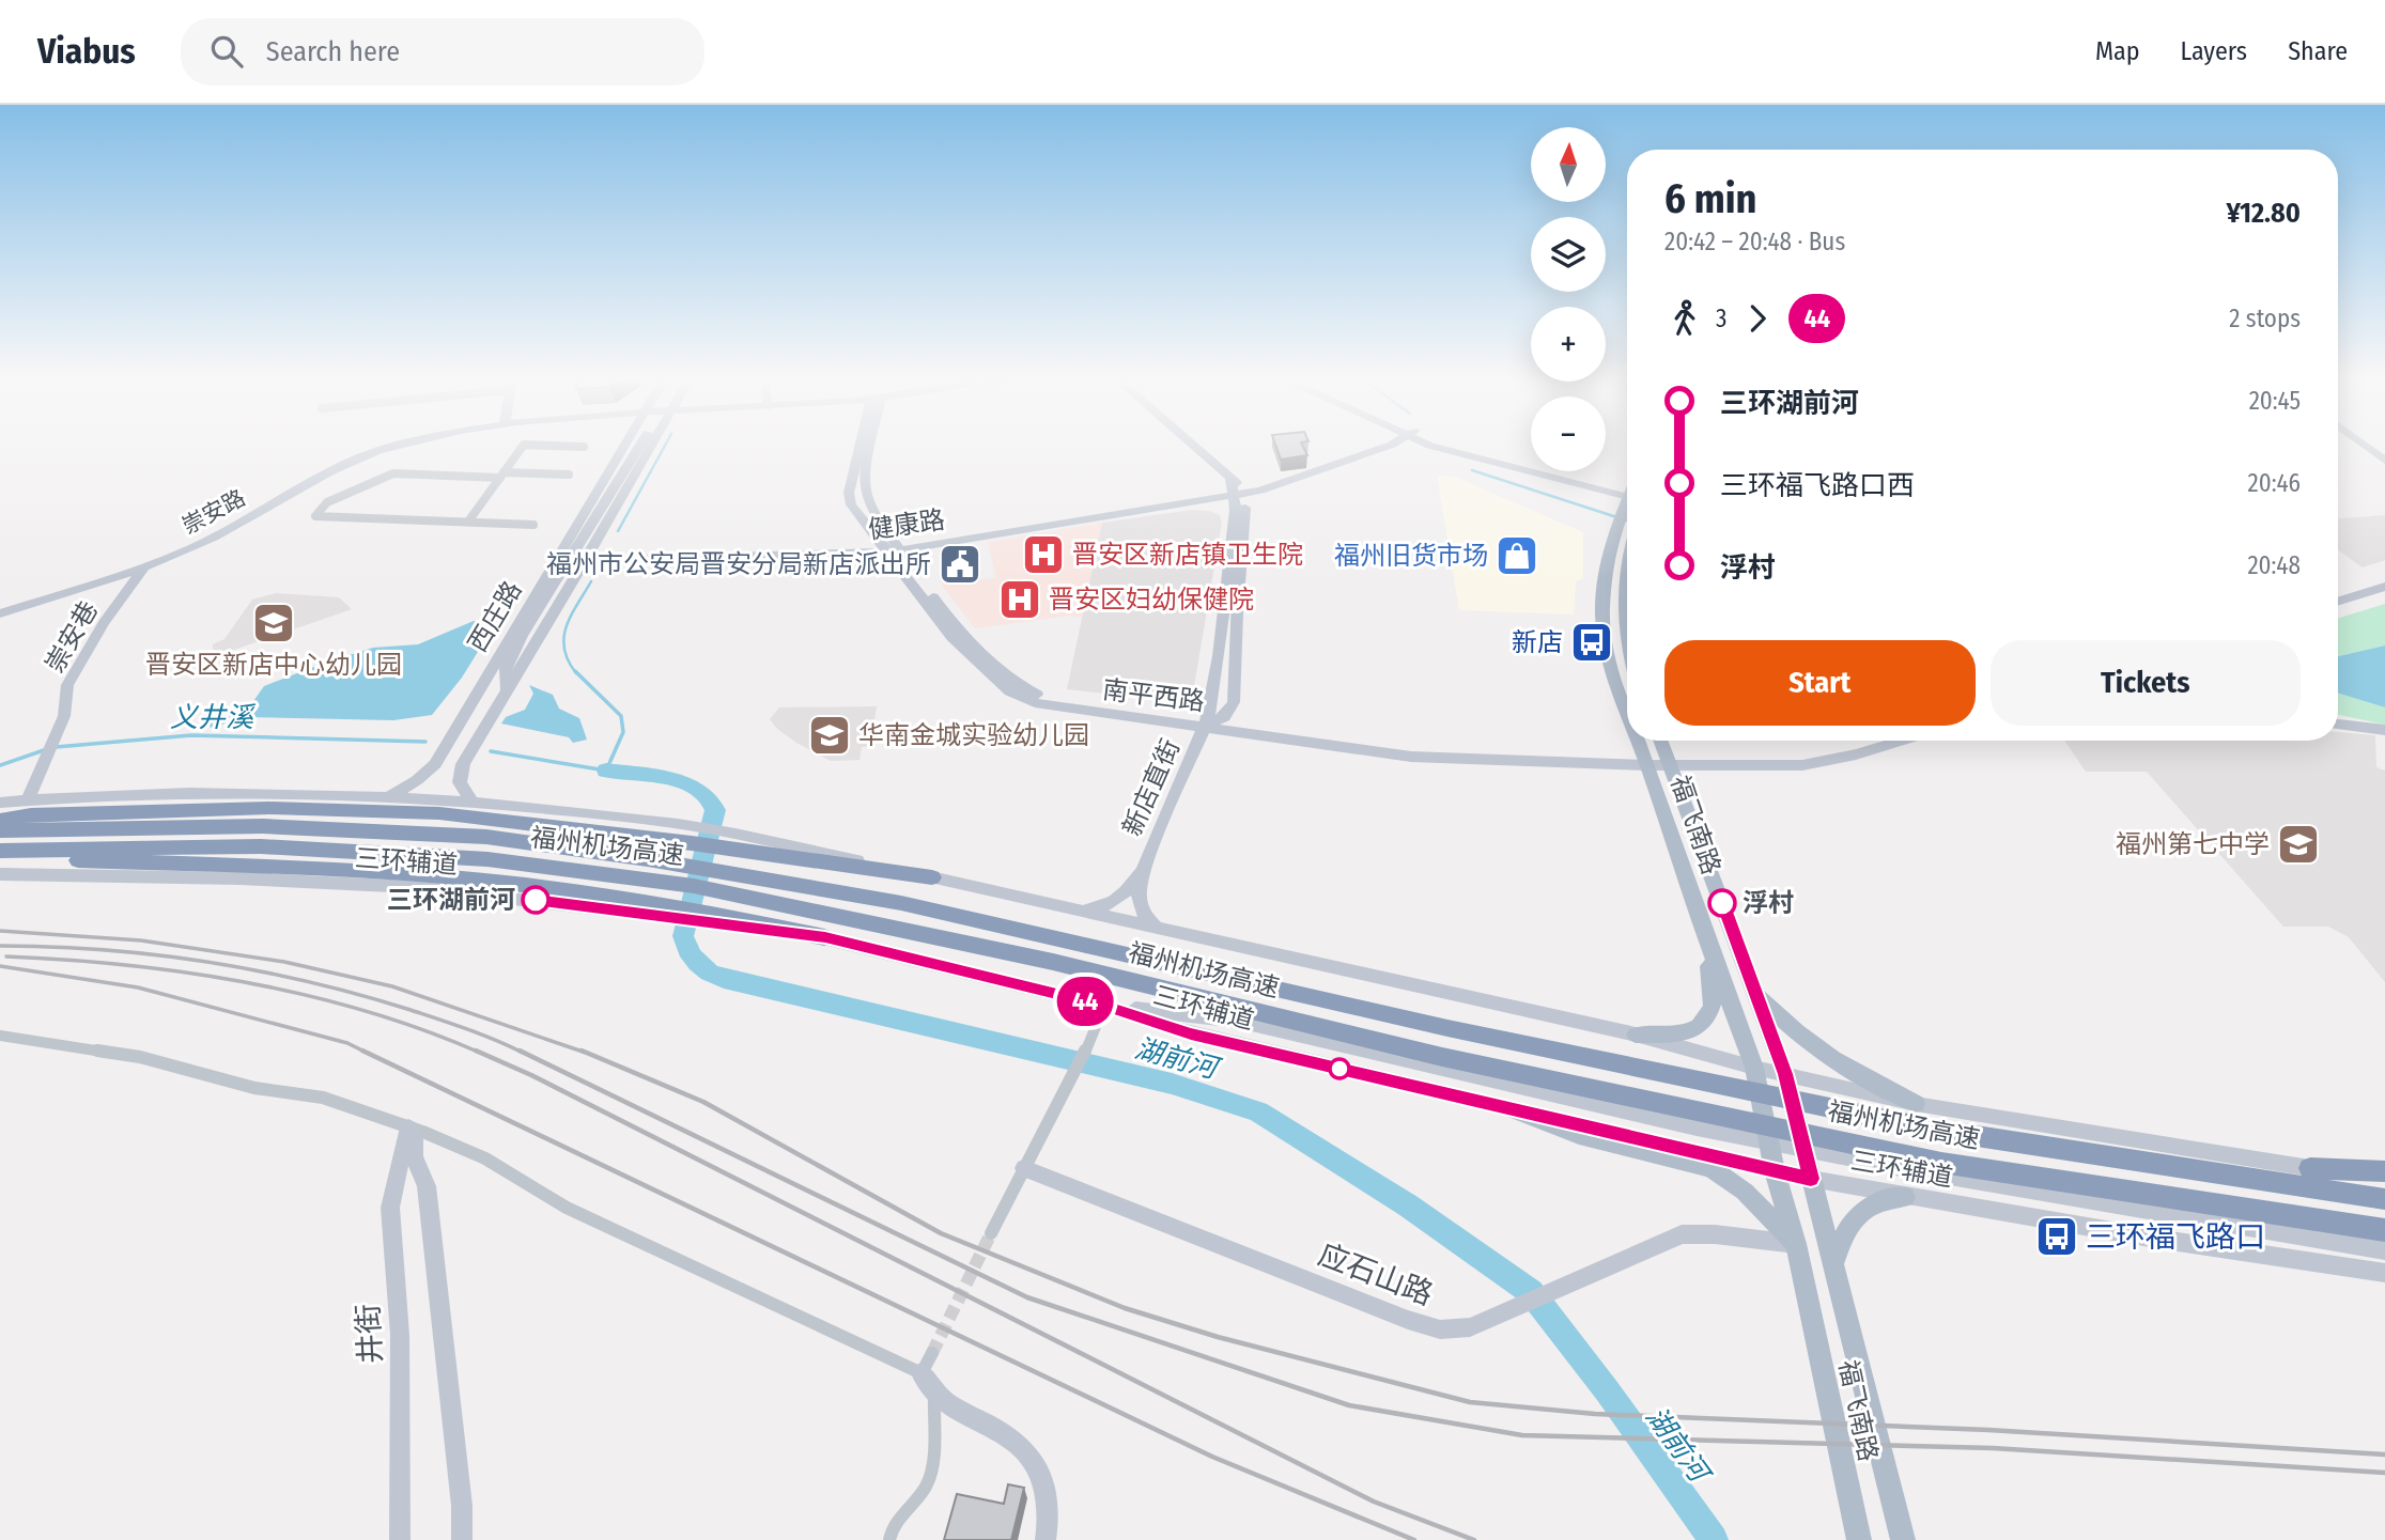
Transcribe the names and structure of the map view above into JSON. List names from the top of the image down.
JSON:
{
  "streets": {
    "highway": ["福州机场高速"],
    "main road": ["福飞南路"],
    "street": [
      "崇安路",
      "健康路",
      "西庄路",
      "崇安巷",
      "南平西路",
      "新店直街",
      "三环辅道",
      "应石山路",
      "井街"
    ]
  },
  "crossings": [
    ["崇安路", "崇安巷"],
    ["健康路", "南平西路"],
    ["健康路", "新店直街"],
    ["南平西路", "新店直街"],
    ["南平西路", "福飞南路"],
    ["福飞南路", "三环辅道"],
    ["福飞南路", "应石山路"]
  ],
  "water": ["义井溪", "湖前河"],
  "places": {
    "hospital": ["晋安区新店镇卫生院", "晋安区妇幼保健院"],
    "shop": ["福州旧货市场"],
    "public building": ["福州市公安局晋安分局新店派出所"],
    "school or university": ["晋安区新店中心幼儿园", "华南金城实验幼儿园", "福州第七中学"],
    "bus stop": ["新店", "三环福飞路口"],
    "other": ["三环湖前河", "浮村"]
  },
  "lines": ["bus line 44"],
  "north": "top",
  "page": {
    "header": "Viabus",
    "search": "Search here",
    "nav": ["Map", "Layers", "Share"],
    "on_map": "44",
    "map_buttons": ["+", "−"],
    "heading": ["6 min", "20:42 – 20:48 · Bus", "¥12.80"],
    "legs": ["3", "44", "2 stops"],
    "list": [
      {
        "name": "三环湖前河",
        "value": "20:45"
      },
      {
        "name": "三环福飞路口西",
        "value": "20:46"
      },
      {
        "name": "浮村",
        "value": "20:48"
      }
    ],
    "buttons": ["Start", "Tickets"]
  }
}
